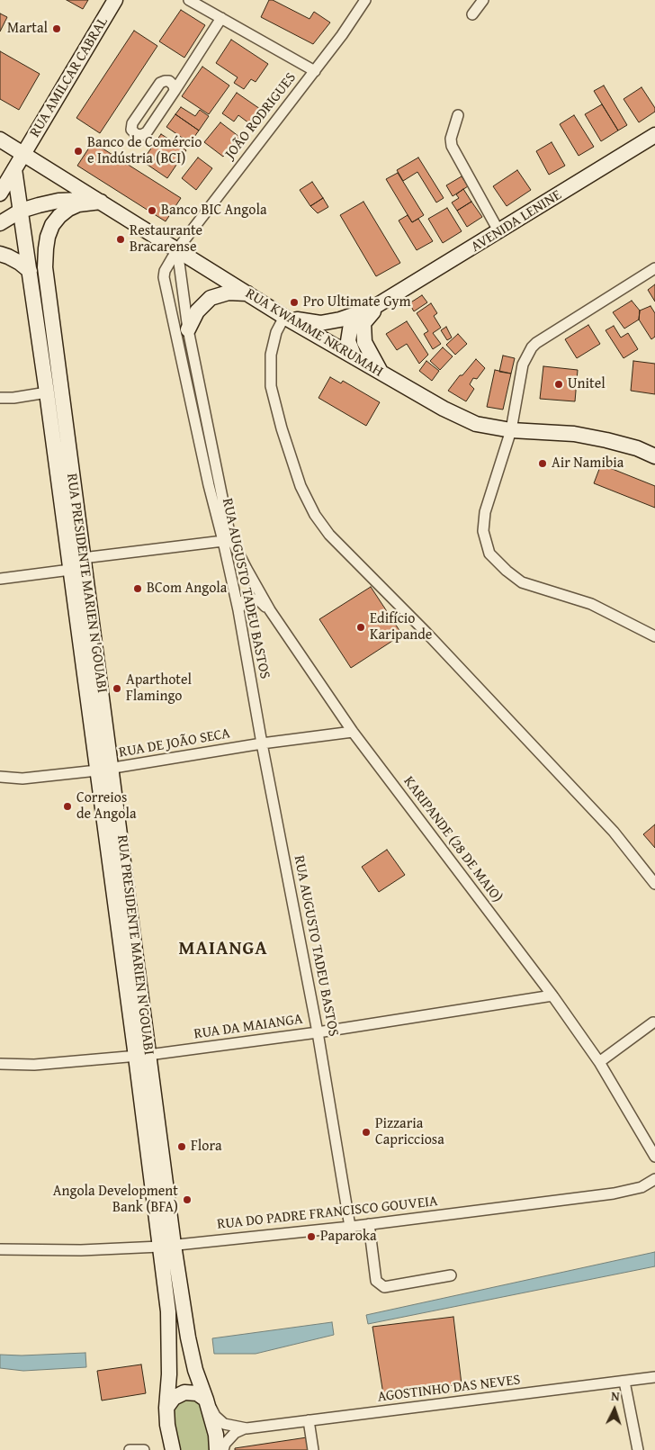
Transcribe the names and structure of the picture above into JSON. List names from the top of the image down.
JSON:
{
  "streets": {
    "street": [
      "RUA AMILCAR CABRAL",
      "JOÃO RODRIGUES",
      "AVENIDA LENINE",
      "RUA KWAMME NKRUMAH",
      "RUA PRESIDENTE MARIEN N'GOUABI",
      "RUA AUGUSTO TADEU BASTOS",
      "RUA DE JOÃO SECA",
      "KARIPANDE (28 DE MAIO)",
      "RUA DA MAIANGA",
      "RUA DO PADRE FRANCISCO GOUVEIA",
      "AGOSTINHO DAS NEVES"
    ]
  },
  "crossings": [
    ["RUA AMILCAR CABRAL", "RUA KWAMME NKRUMAH"],
    ["RUA AMILCAR CABRAL", "RUA PRESIDENTE MARIEN N'GOUABI"],
    ["JOÃO RODRIGUES", "RUA KWAMME NKRUMAH"],
    ["JOÃO RODRIGUES", "RUA AUGUSTO TADEU BASTOS"],
    ["AVENIDA LENINE", "RUA KWAMME NKRUMAH"],
    ["RUA KWAMME NKRUMAH", "RUA PRESIDENTE MARIEN N'GOUABI"],
    ["RUA KWAMME NKRUMAH", "RUA AUGUSTO TADEU BASTOS"],
    ["RUA PRESIDENTE MARIEN N'GOUABI", "RUA DE JOÃO SECA"],
    ["RUA PRESIDENTE MARIEN N'GOUABI", "RUA DA MAIANGA"],
    ["RUA PRESIDENTE MARIEN N'GOUABI", "RUA DO PADRE FRANCISCO GOUVEIA"],
    ["RUA AUGUSTO TADEU BASTOS", "RUA DE JOÃO SECA"],
    ["RUA AUGUSTO TADEU BASTOS", "KARIPANDE (28 DE MAIO)"],
    ["RUA AUGUSTO TADEU BASTOS", "RUA DA MAIANGA"],
    ["RUA AUGUSTO TADEU BASTOS", "RUA DO PADRE FRANCISCO GOUVEIA"],
    ["RUA DE JOÃO SECA", "KARIPANDE (28 DE MAIO)"],
    ["KARIPANDE (28 DE MAIO)", "RUA DA MAIANGA"]
  ],
  "districts": ["MAIANGA"],
  "places": [
    "Martal",
    "Banco de Comércio e Indústria (BCI)",
    "Banco BIC Angola",
    "Restaurante Bracarense",
    "Pro Ultimate Gym",
    "Unitel",
    "Air Namibia",
    "BCom Angola",
    "Edifício Karipande",
    "Aparthotel Flamingo",
    "Correios de Angola",
    "Pizzaria Capricciosa",
    "Flora",
    "Angola Development Bank (BFA)",
    "Paparoka"
  ],
  "north": "top"
}
